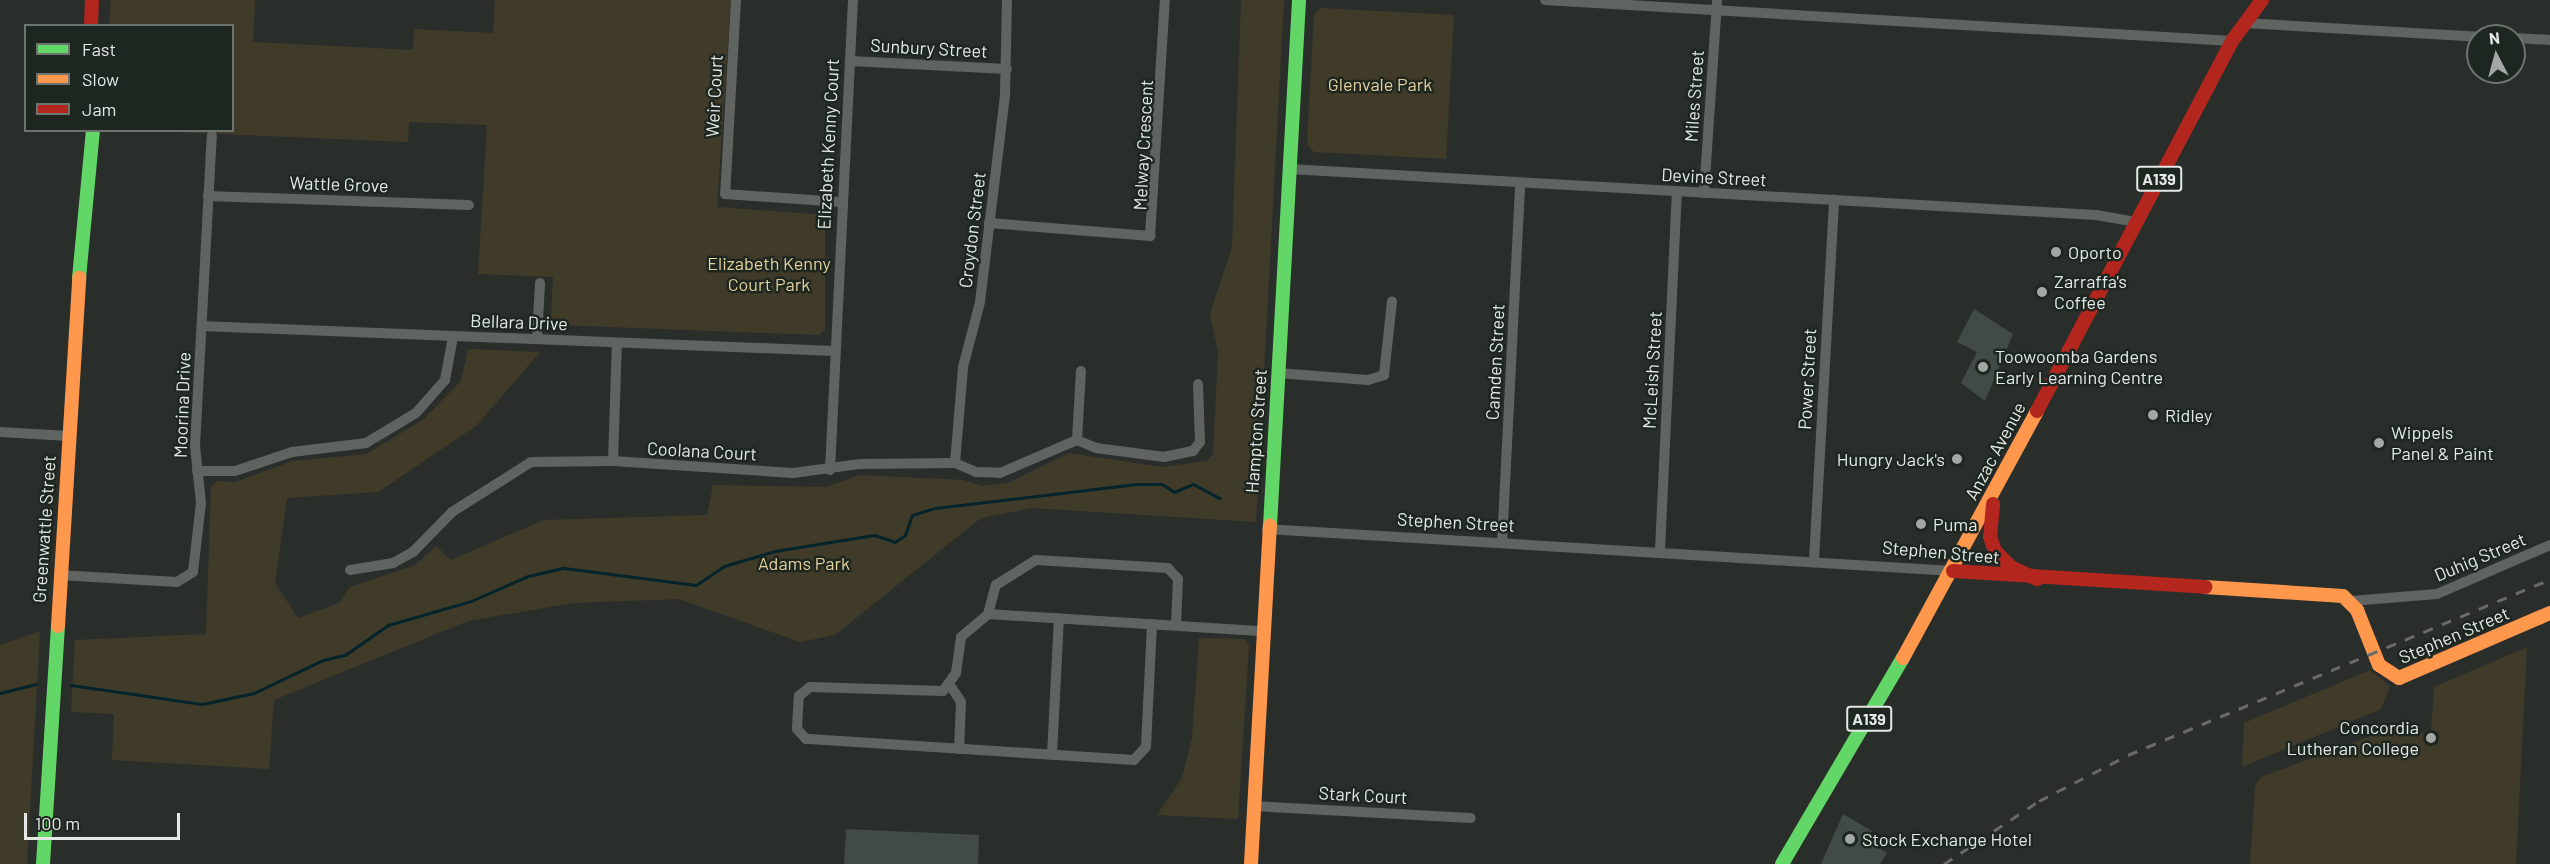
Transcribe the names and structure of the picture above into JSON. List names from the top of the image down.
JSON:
{
  "streets": {
    "main road": [
      "A139",
      "Hampton Street",
      "Anzac Avenue",
      "Stephen Street",
      "Greenwattle Street"
    ],
    "street": [
      "Sunbury Street",
      "Weir Court",
      "Miles Street",
      "Elizabeth Kenny Court",
      "Melway Crescent",
      "Devine Street",
      "Wattle Grove",
      "Croydon Street",
      "Bellara Drive",
      "Camden Street",
      "McLeish Street",
      "Power Street",
      "Moorina Drive",
      "Coolana Court",
      "Duhig Street",
      "Stark Court"
    ]
  },
  "crossings": [
    ["Sunbury Street", "Elizabeth Kenny Court"],
    ["Sunbury Street", "Croydon Street"],
    ["Weir Court", "Elizabeth Kenny Court"],
    ["Miles Street", "Devine Street"],
    ["Elizabeth Kenny Court", "Bellara Drive"],
    ["Elizabeth Kenny Court", "Coolana Court"],
    ["Melway Crescent", "Croydon Street"],
    ["Devine Street", "Camden Street"],
    ["Devine Street", "McLeish Street"],
    ["Devine Street", "Power Street"],
    ["Devine Street", "Hampton Street"],
    ["Devine Street", "Anzac Avenue"],
    ["Wattle Grove", "Moorina Drive"],
    ["Croydon Street", "Coolana Court"],
    ["Bellara Drive", "Moorina Drive"],
    ["Camden Street", "Stephen Street"],
    ["McLeish Street", "Stephen Street"],
    ["Power Street", "Stephen Street"],
    ["Moorina Drive", "Greenwattle Street"],
    ["Hampton Street", "Stephen Street"],
    ["Hampton Street", "Stark Court"],
    ["Anzac Avenue", "Stephen Street"],
    ["Stephen Street", "Duhig Street"]
  ],
  "parks": ["Glenvale Park", "Elizabeth Kenny Court Park", "Adams Park"],
  "places": [
    "Oporto",
    "Zarraffa's Coffee",
    "Toowoomba Gardens Early Learning Centre",
    "Ridley",
    "Wippels Panel & Paint",
    "Hungry Jack's",
    "Puma",
    "Concordia Lutheran College",
    "Stock Exchange Hotel"
  ],
  "legend": ["Fast", "Slow", "Jam"],
  "scale_bar": "100 m",
  "north": "top"
}
